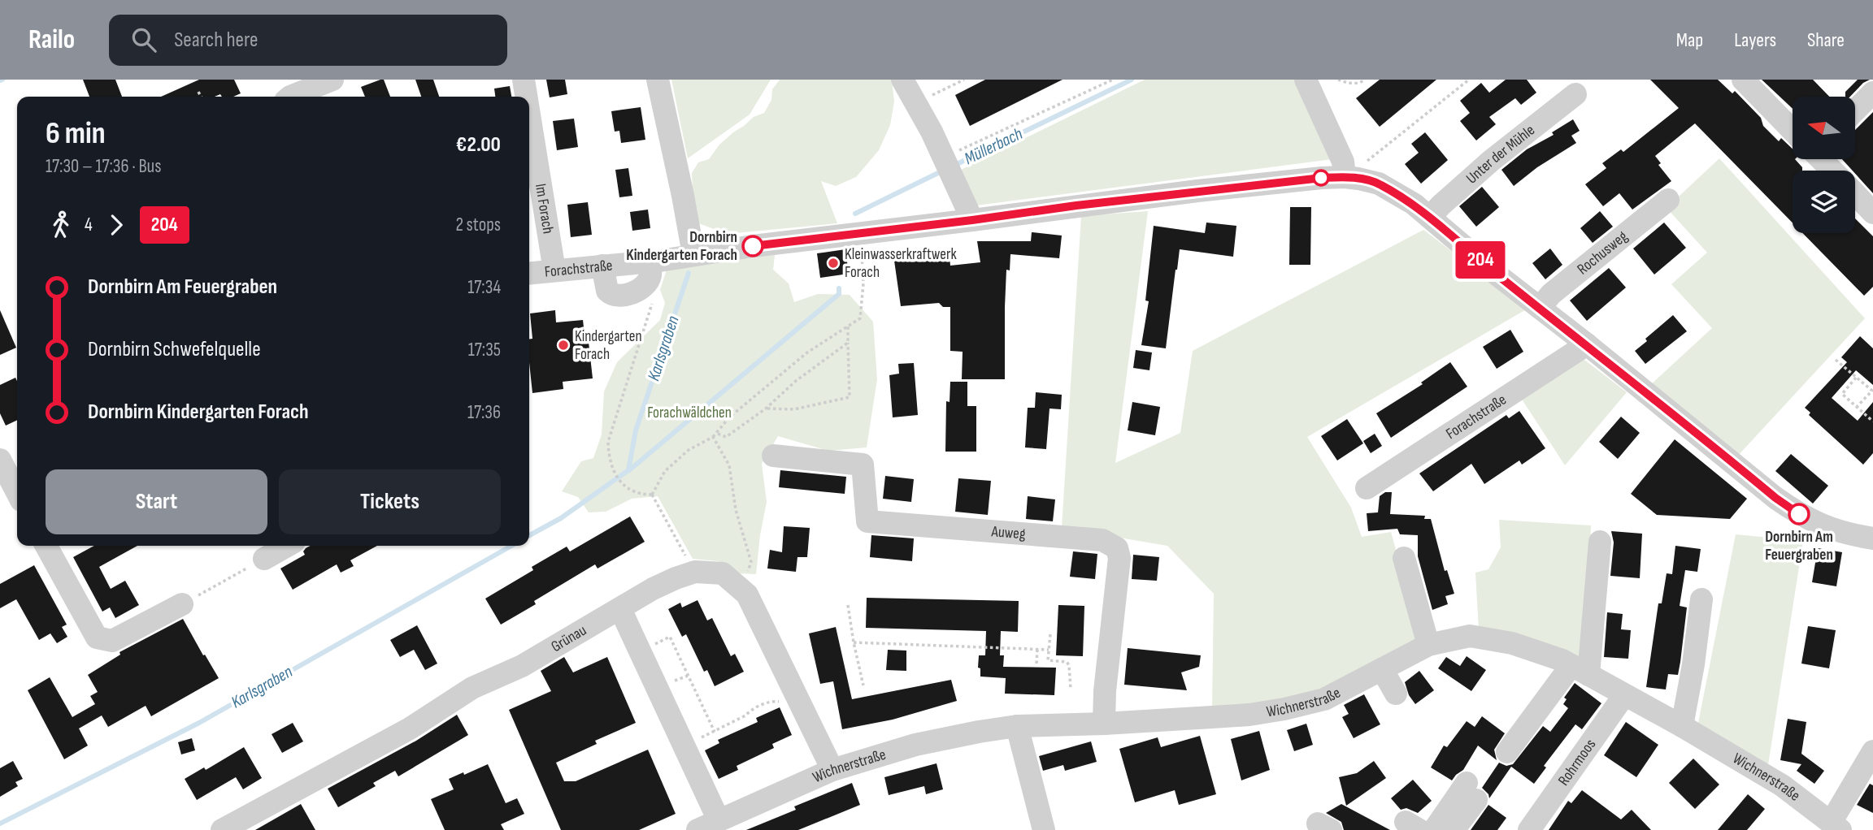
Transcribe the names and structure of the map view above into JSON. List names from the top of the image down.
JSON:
{
  "streets": {
    "street": [
      "Unter der Mühle",
      "Im Forach",
      "Rochusweg",
      "Forachstraße",
      "Auweg",
      "Grünau",
      "Wichnerstraße",
      "Rohrmoos"
    ]
  },
  "crossings": [
    ["Unter der Mühle", "Forachstraße"],
    ["Im Forach", "Forachstraße"],
    ["Rochusweg", "Forachstraße"],
    ["Auweg", "Wichnerstraße"],
    ["Grünau", "Wichnerstraße"],
    ["Wichnerstraße", "Rohrmoos"]
  ],
  "water": ["Müllerbach", "Karlsgraben"],
  "parks": ["Forachwäldchen"],
  "places": [
    "Dornbirn Kindergarten Forach",
    "Kleinwasserkraftwerk Forach",
    "Kindergarten Forach",
    "Dornbirn Am Feuergraben"
  ],
  "lines": ["bus line 204"],
  "north": "left",
  "page": {
    "header": "Railo",
    "search": "Search here",
    "nav": ["Map", "Layers", "Share"],
    "on_map": "204",
    "heading": ["6 min", "17:30 – 17:36 · Bus", "€2.00"],
    "legs": ["4", "204", "2 stops"],
    "list": [
      {
        "name": "Dornbirn Am Feuergraben",
        "value": "17:34"
      },
      {
        "name": "Dornbirn Schwefelquelle",
        "value": "17:35"
      },
      {
        "name": "Dornbirn Kindergarten Forach",
        "value": "17:36"
      }
    ],
    "buttons": ["Start", "Tickets"]
  }
}
